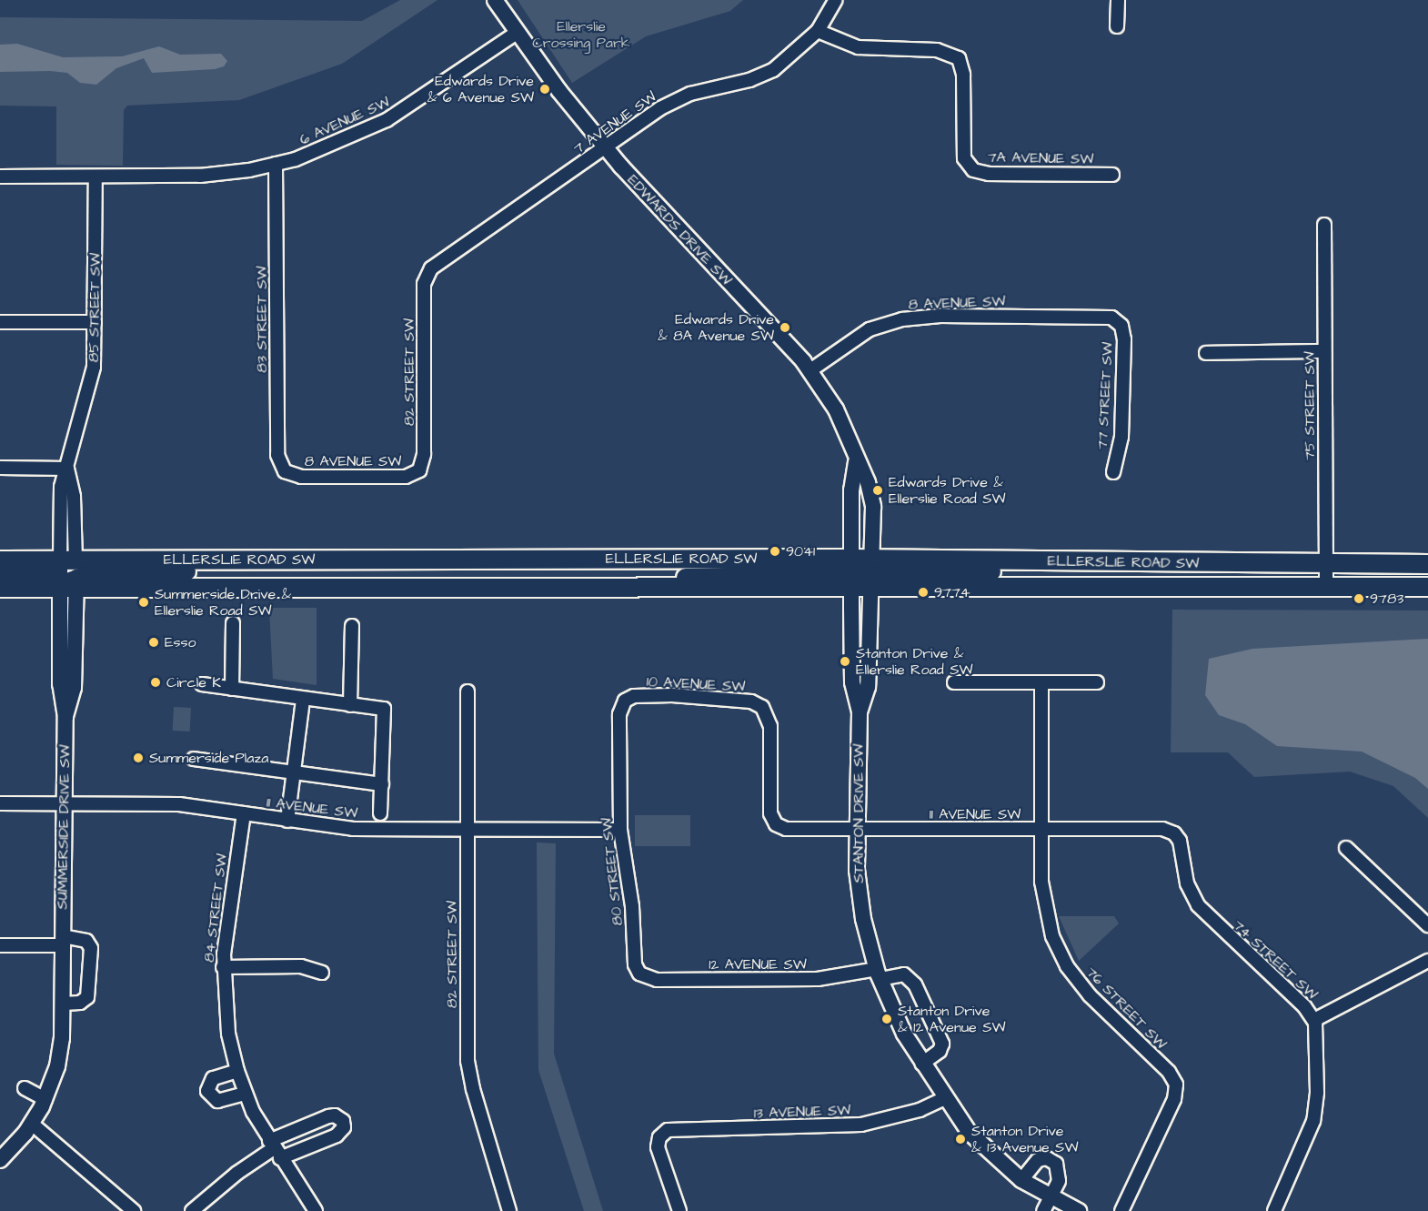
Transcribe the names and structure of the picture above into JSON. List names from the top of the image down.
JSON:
{
  "streets": {
    "main road": ["ELLERSLIE ROAD SW"],
    "street": [
      "6 AVENUE SW",
      "7 AVENUE SW",
      "7A AVENUE SW",
      "EDWARDS DRIVE SW",
      "8 AVENUE SW",
      "85 STREET SW",
      "83 STREET SW",
      "82 STREET SW",
      "77 STREET SW",
      "75 STREET SW",
      "10 AVENUE SW",
      "11 AVENUE SW",
      "STANTON DRIVE SW",
      "SUMMERSIDE DRIVE SW",
      "80 STREET SW",
      "84 STREET SW",
      "74 STREET SW",
      "12 AVENUE SW",
      "76 STREET SW",
      "13 AVENUE SW"
    ]
  },
  "crossings": [
    ["6 AVENUE SW", "EDWARDS DRIVE SW"],
    ["6 AVENUE SW", "85 STREET SW"],
    ["6 AVENUE SW", "83 STREET SW"],
    ["7 AVENUE SW", "7A AVENUE SW"],
    ["7 AVENUE SW", "EDWARDS DRIVE SW"],
    ["7 AVENUE SW", "82 STREET SW"],
    ["EDWARDS DRIVE SW", "8 AVENUE SW"],
    ["EDWARDS DRIVE SW", "ELLERSLIE ROAD SW"],
    ["EDWARDS DRIVE SW", "STANTON DRIVE SW"],
    ["8 AVENUE SW", "83 STREET SW"],
    ["8 AVENUE SW", "82 STREET SW"],
    ["8 AVENUE SW", "77 STREET SW"],
    ["85 STREET SW", "ELLERSLIE ROAD SW"],
    ["85 STREET SW", "SUMMERSIDE DRIVE SW"],
    ["82 STREET SW", "11 AVENUE SW"],
    ["75 STREET SW", "ELLERSLIE ROAD SW"],
    ["ELLERSLIE ROAD SW", "STANTON DRIVE SW"],
    ["ELLERSLIE ROAD SW", "SUMMERSIDE DRIVE SW"],
    ["10 AVENUE SW", "11 AVENUE SW"],
    ["10 AVENUE SW", "80 STREET SW"],
    ["11 AVENUE SW", "STANTON DRIVE SW"],
    ["11 AVENUE SW", "SUMMERSIDE DRIVE SW"],
    ["11 AVENUE SW", "80 STREET SW"],
    ["11 AVENUE SW", "84 STREET SW"],
    ["11 AVENUE SW", "74 STREET SW"],
    ["11 AVENUE SW", "76 STREET SW"],
    ["STANTON DRIVE SW", "12 AVENUE SW"],
    ["STANTON DRIVE SW", "13 AVENUE SW"],
    ["80 STREET SW", "12 AVENUE SW"]
  ],
  "parks": ["Ellerslie Crossing Park"],
  "places": [
    "Edwards Drive & 6 Avenue SW",
    "Edwards Drive & 8A Avenue SW",
    "Edwards Drive & Ellerslie Road SW",
    "9041",
    "9774",
    "9783",
    "Summerside Drive & Ellerslie Road SW",
    "Esso",
    "Stanton Drive & Ellerslie Road SW",
    "Circle K",
    "Summerside Plaza",
    "Stanton Drive & 12 Avenue SW",
    "Stanton Drive & 13 Avenue SW"
  ]
}
